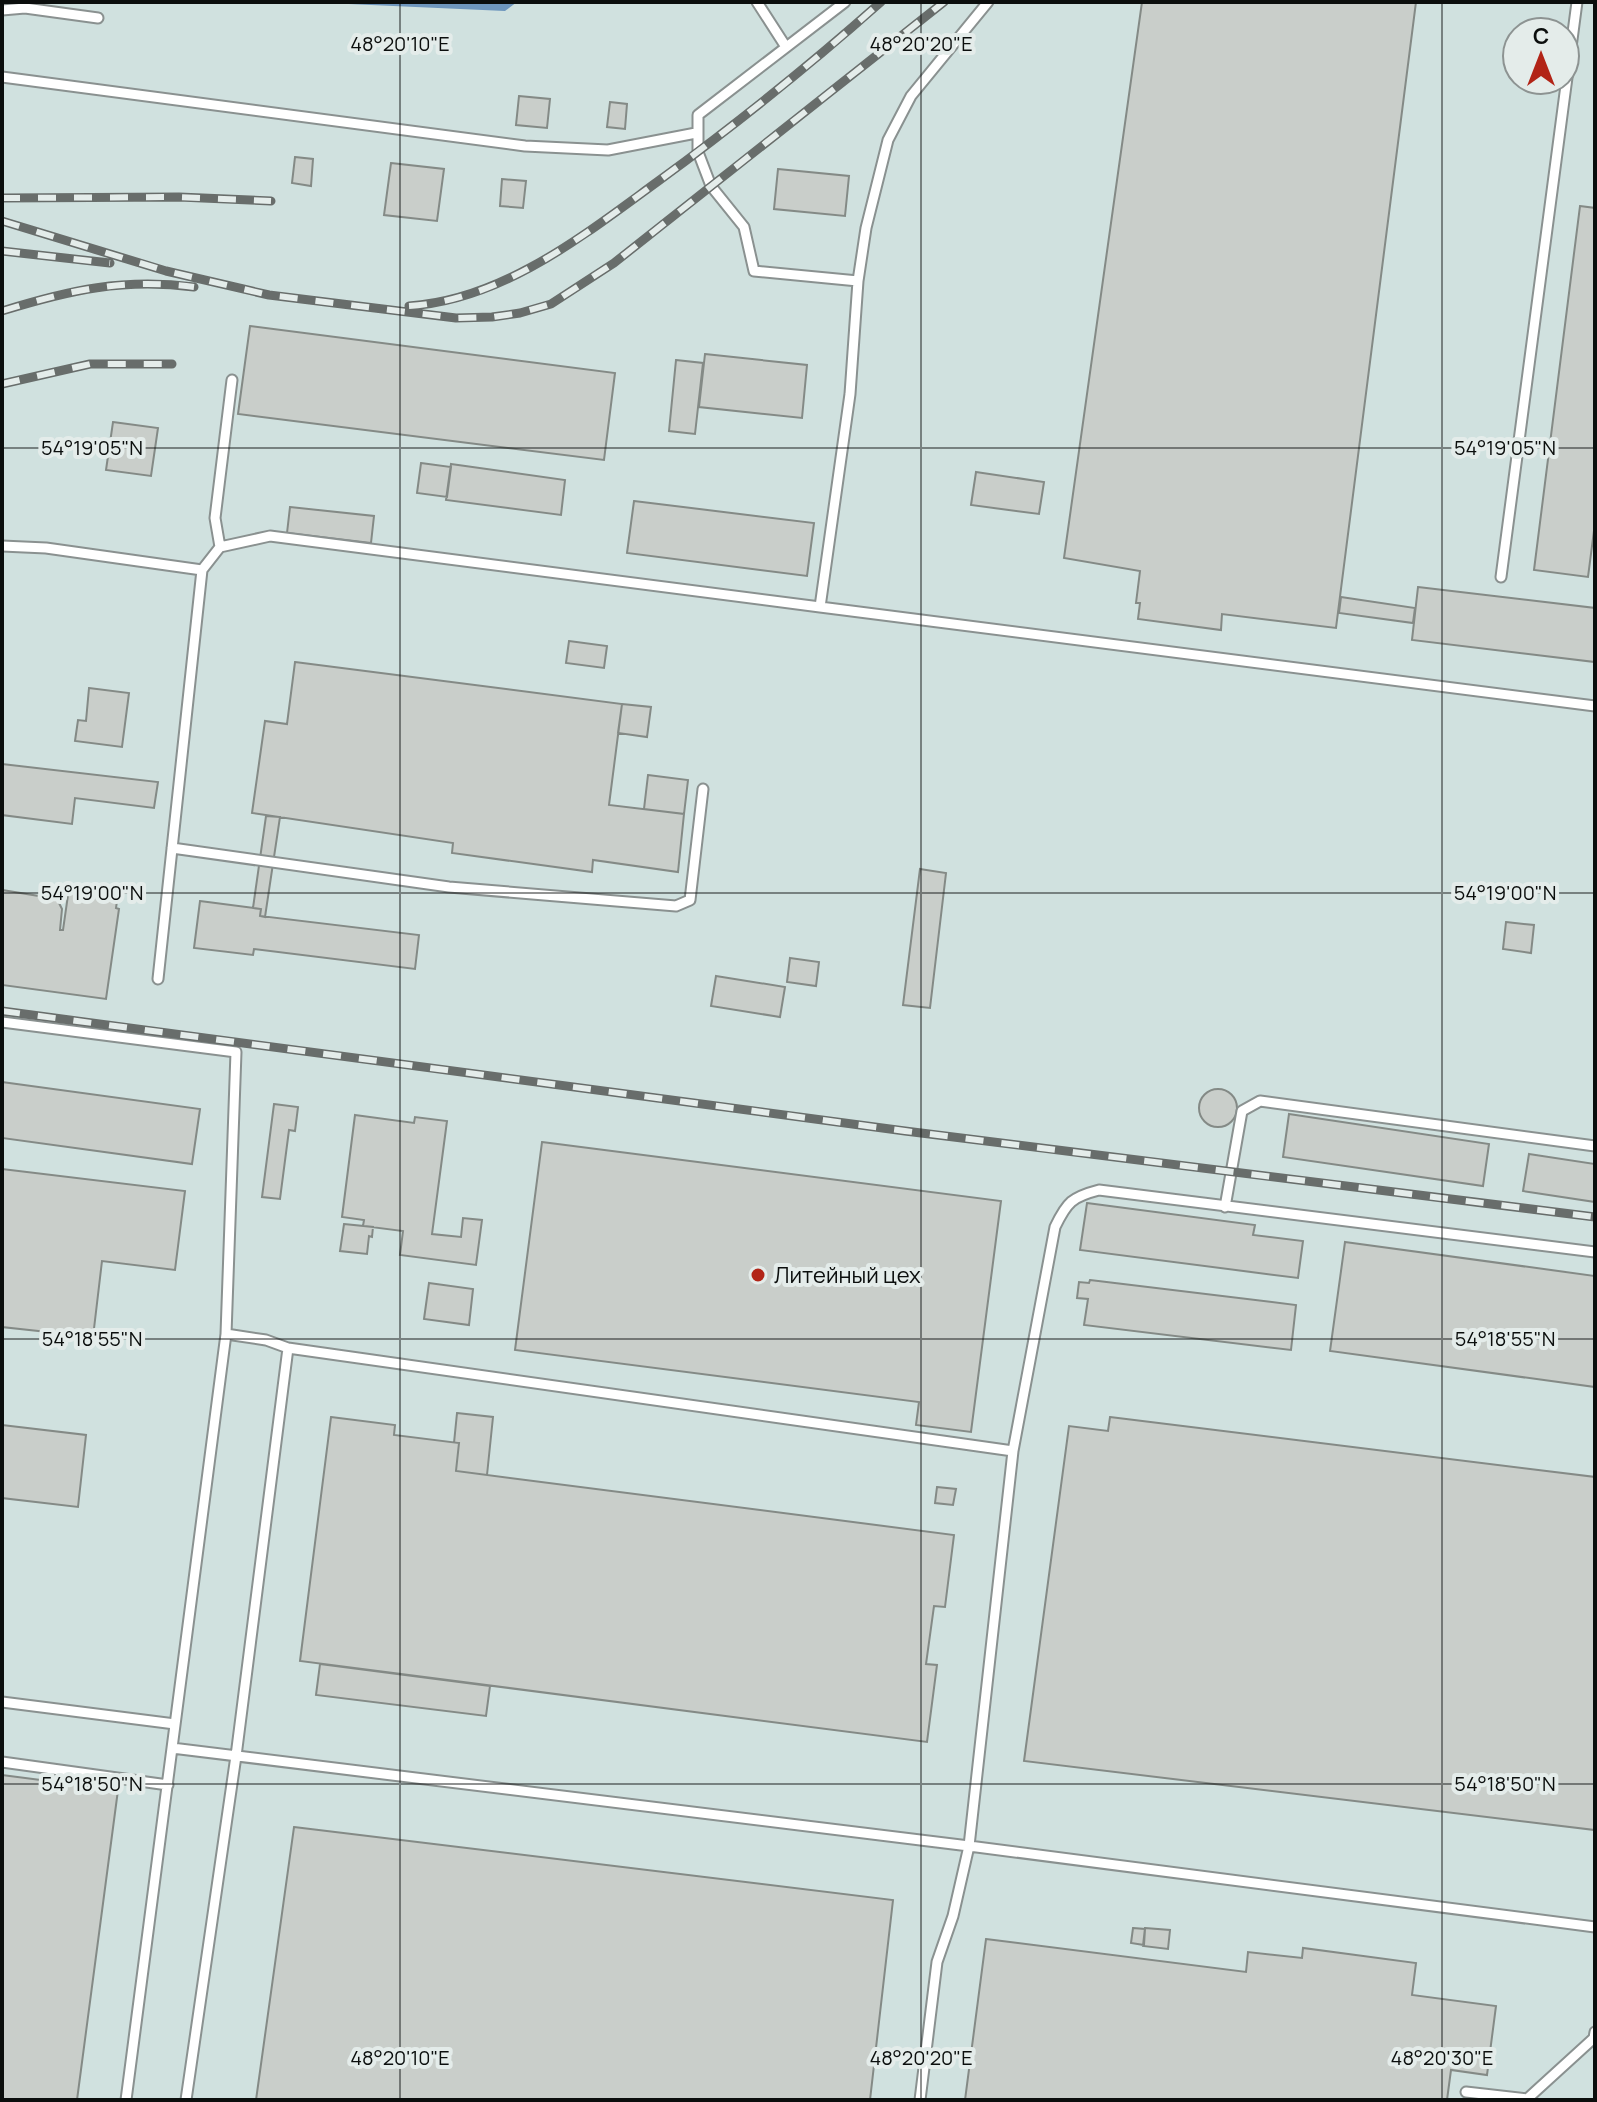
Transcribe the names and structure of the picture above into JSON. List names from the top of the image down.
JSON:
{
  "places": ["Литейный цех"],
  "north": "top",
  "coordinates": [
    "48°20'10\"E",
    "48°20'20\"E",
    "54°19'05\"N",
    "54°19'00\"N",
    "54°18'55\"N",
    "54°18'50\"N",
    "48°20'30\"E"
  ]
}
